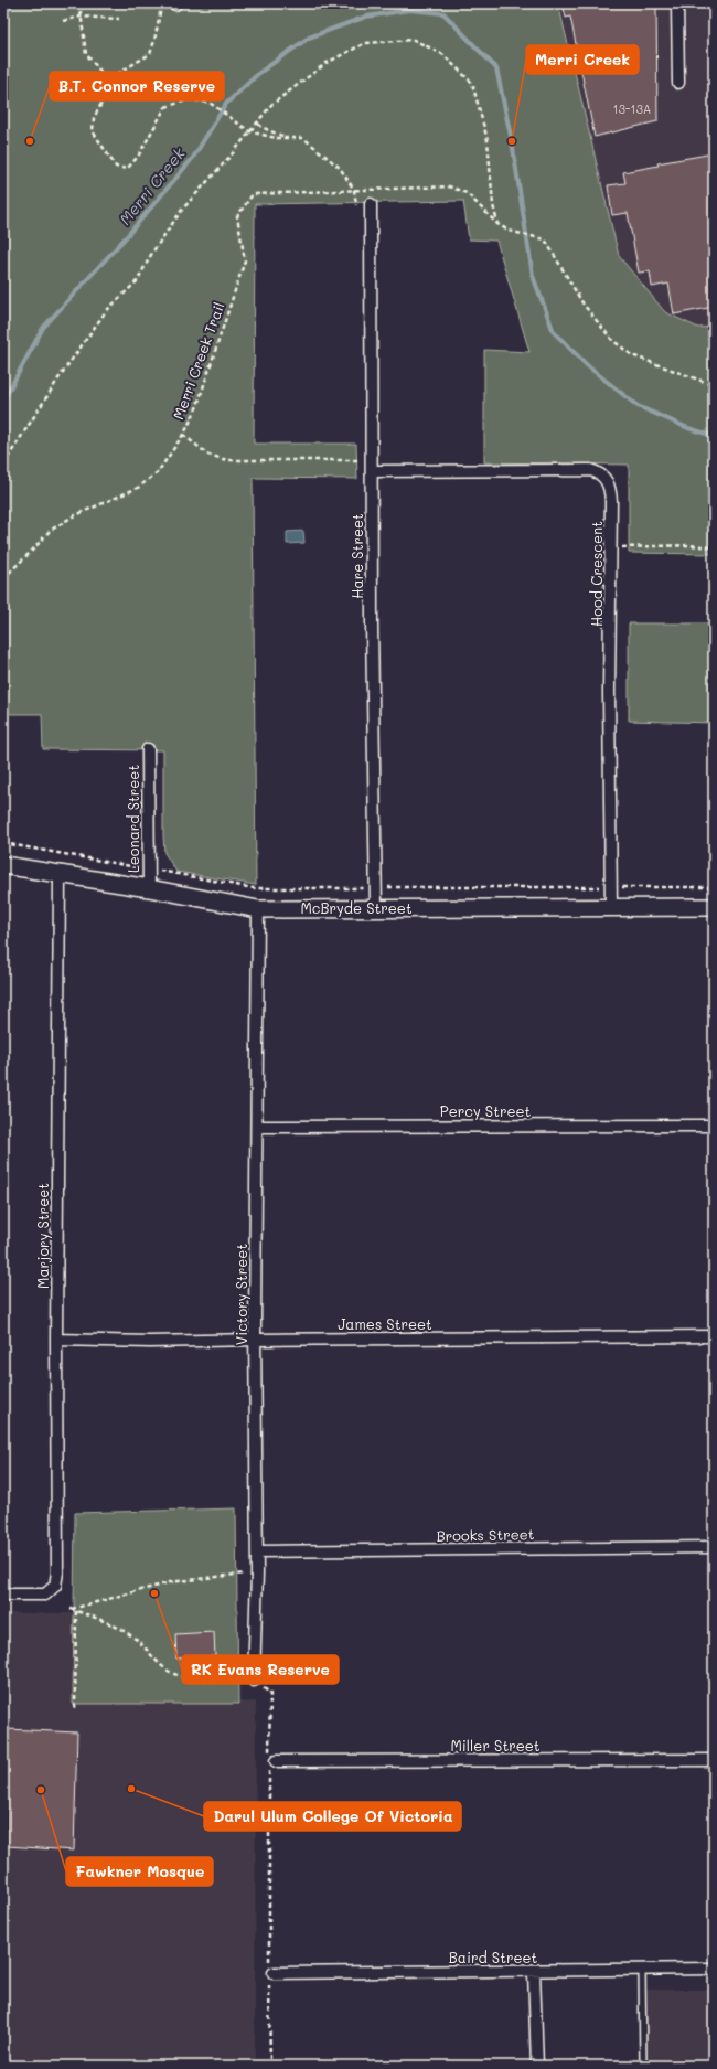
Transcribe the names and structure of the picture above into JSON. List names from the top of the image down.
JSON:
{
  "streets": {
    "street": [
      "Hare Street",
      "Hood Crescent",
      "Leonard Street",
      "McBryde Street",
      "Percy Street",
      "Marjory Street",
      "Victory Street",
      "James Street",
      "Brooks Street",
      "Miller Street",
      "Baird Street"
    ],
    "path": ["Merri Creek Trail"]
  },
  "crossings": [
    ["Hare Street", "Hood Crescent"],
    ["Hare Street", "McBryde Street"],
    ["Hood Crescent", "McBryde Street"],
    ["Leonard Street", "McBryde Street"],
    ["McBryde Street", "Marjory Street"],
    ["McBryde Street", "Victory Street"],
    ["Percy Street", "Victory Street"],
    ["Marjory Street", "James Street"],
    ["Victory Street", "James Street"],
    ["Victory Street", "Brooks Street"]
  ],
  "water": ["Merri Creek"],
  "places": [
    "B.T. Connor Reserve",
    "Merri Creek",
    "RK Evans Reserve",
    "Darul Ulum College Of Victoria",
    "Fawkner Mosque"
  ],
  "house_numbers": ["13-13A"]
}
